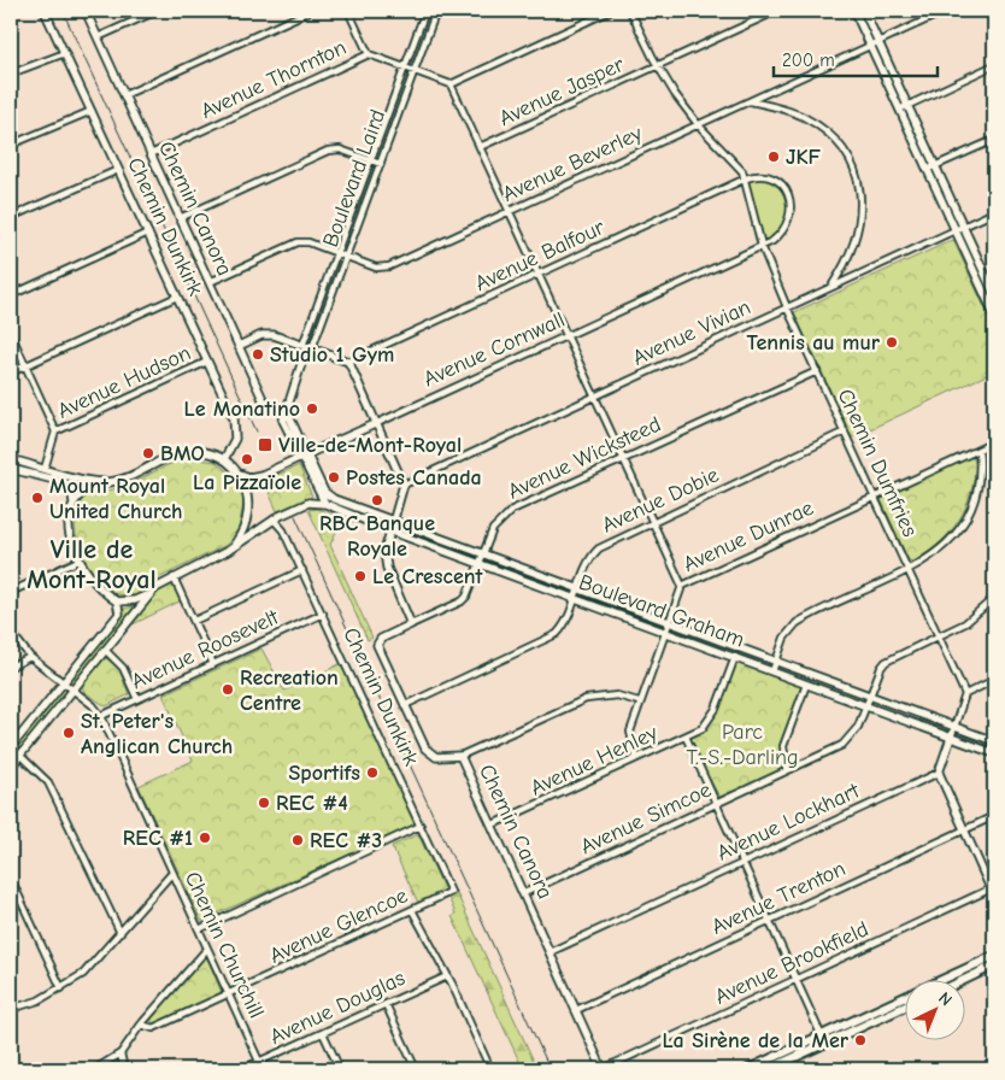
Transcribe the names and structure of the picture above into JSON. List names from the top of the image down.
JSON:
{
  "streets": {
    "street": [
      "Avenue Thornton",
      "Avenue Jasper",
      "Avenue Beverley",
      "Boulevard Laird",
      "Chemin Canora",
      "Chemin Dunkirk",
      "Avenue Balfour",
      "Avenue Vivian",
      "Avenue Cornwall",
      "Avenue Hudson",
      "Avenue Wicksteed",
      "Chemin Dumfries",
      "Avenue Dobie",
      "Avenue Dunrae",
      "Boulevard Graham",
      "Avenue Roosevelt",
      "Avenue Henley",
      "Avenue Simcoe",
      "Avenue Lockhart",
      "Avenue Trenton",
      "Avenue Glencoe",
      "Chemin Churchill",
      "Avenue Brookfield",
      "Avenue Douglas"
    ]
  },
  "crossings": [
    ["Avenue Thornton", "Boulevard Laird"],
    ["Avenue Thornton", "Chemin Canora"],
    ["Avenue Jasper", "Chemin Dumfries"],
    ["Avenue Beverley", "Boulevard Laird"],
    ["Avenue Beverley", "Chemin Canora"],
    ["Avenue Beverley", "Chemin Dumfries"],
    ["Boulevard Laird", "Chemin Canora"],
    ["Chemin Canora", "Avenue Wicksteed"],
    ["Chemin Canora", "Avenue Dobie"],
    ["Chemin Canora", "Avenue Henley"],
    ["Chemin Canora", "Avenue Simcoe"],
    ["Chemin Canora", "Avenue Lockhart"],
    ["Chemin Canora", "Avenue Trenton"],
    ["Chemin Canora", "Avenue Brookfield"],
    ["Chemin Dunkirk", "Avenue Cornwall"],
    ["Chemin Dunkirk", "Avenue Hudson"],
    ["Chemin Dunkirk", "Avenue Roosevelt"],
    ["Chemin Dunkirk", "Avenue Glencoe"],
    ["Avenue Balfour", "Chemin Dumfries"],
    ["Avenue Vivian", "Chemin Dumfries"],
    ["Avenue Cornwall", "Chemin Dumfries"],
    ["Avenue Wicksteed", "Chemin Dumfries"],
    ["Avenue Wicksteed", "Boulevard Graham"],
    ["Chemin Dumfries", "Avenue Dobie"],
    ["Chemin Dumfries", "Avenue Dunrae"],
    ["Chemin Dumfries", "Avenue Simcoe"],
    ["Avenue Dobie", "Boulevard Graham"],
    ["Avenue Dunrae", "Boulevard Graham"],
    ["Avenue Dunrae", "Avenue Henley"],
    ["Boulevard Graham", "Avenue Henley"],
    ["Boulevard Graham", "Avenue Simcoe"],
    ["Avenue Roosevelt", "Chemin Churchill"],
    ["Avenue Glencoe", "Chemin Churchill"],
    ["Chemin Churchill", "Avenue Douglas"]
  ],
  "districts": ["Ville de Mont-Royal"],
  "parks": ["Parc T.-S.-Darling"],
  "places": {
    "other": [
      "JKF",
      "Tennis au mur",
      "Studio 1 Gym",
      "Le Monatino",
      "BMO",
      "La Pizzaïole",
      "Postes Canada",
      "Mount Royal United Church",
      "RBC Banque Royale",
      "Le Crescent",
      "Recreation Centre",
      "St. Peter's Anglican Church",
      "Sportifs",
      "REC #4",
      "REC #1",
      "REC #3",
      "La Sirène de la Mer"
    ],
    "transit": ["Ville-de-Mont-Royal"]
  },
  "scale_bar": "200 m",
  "north": "top right"
}
